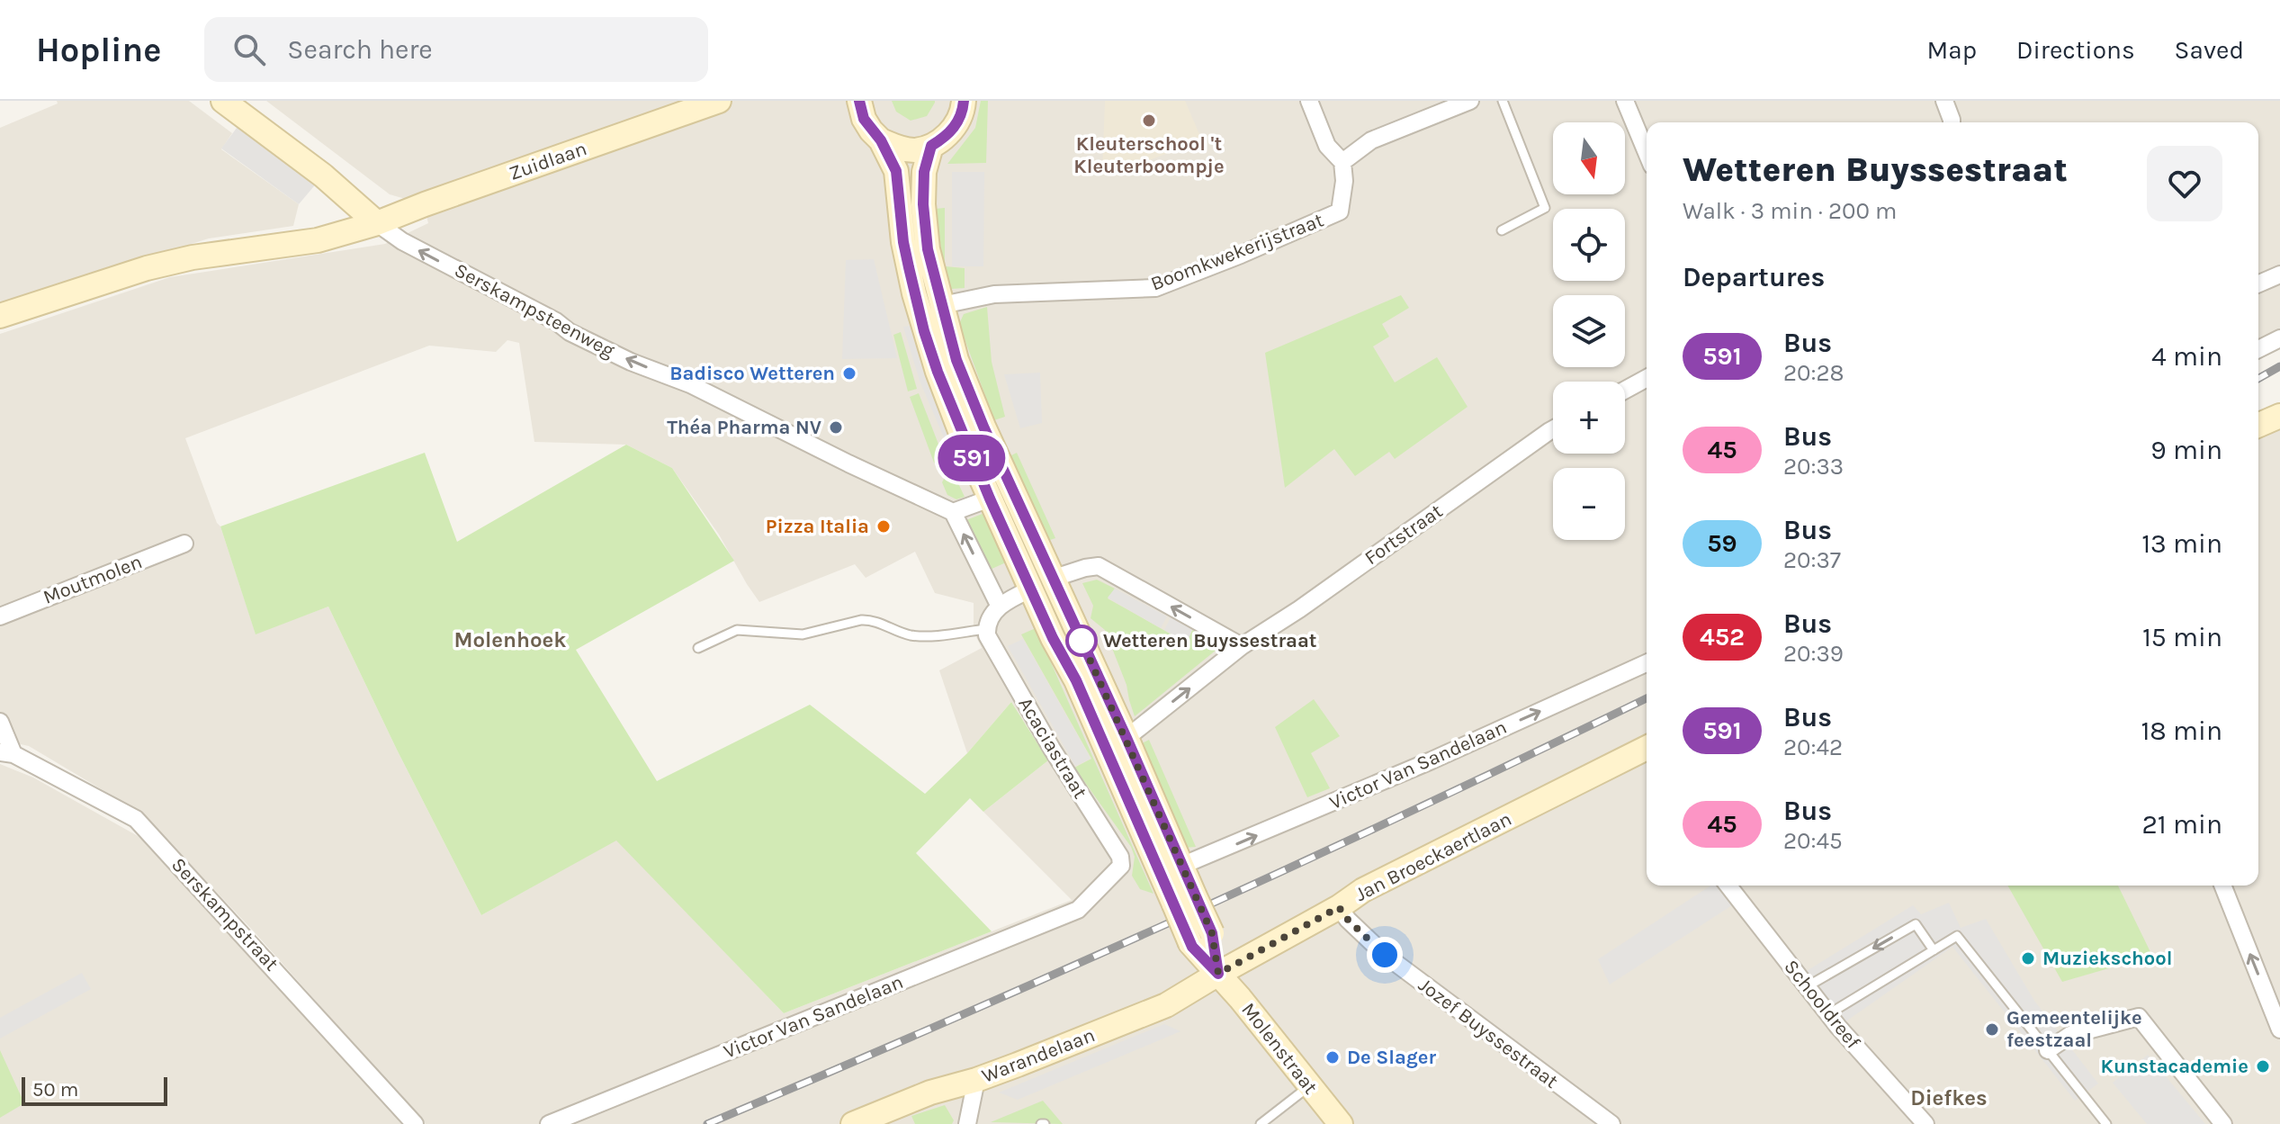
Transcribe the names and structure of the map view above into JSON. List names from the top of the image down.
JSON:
{
  "streets": {
    "main road": [
      "Zuidlaan",
      "Acaciastraat",
      "Jan Broeckaertlaan",
      "Molenstraat",
      "Warandelaan"
    ],
    "street": [
      "Boomkwekerijstraat",
      "Serskampsteenweg",
      "Fortstraat",
      "Moutmolen",
      "Victor Van Sandelaan",
      "Serskampstraat",
      "Schooldreef",
      "Jozef Buyssestraat"
    ]
  },
  "crossings": [
    ["Zuidlaan", "Serskampsteenweg"],
    ["Boomkwekerijstraat", "Acaciastraat"],
    ["Fortstraat", "Acaciastraat"],
    ["Acaciastraat", "Victor Van Sandelaan"],
    ["Acaciastraat", "Jan Broeckaertlaan"],
    ["Acaciastraat", "Molenstraat"],
    ["Acaciastraat", "Warandelaan"],
    ["Jan Broeckaertlaan", "Jozef Buyssestraat"],
    ["Jan Broeckaertlaan", "Molenstraat"],
    ["Jan Broeckaertlaan", "Warandelaan"],
    ["Molenstraat", "Warandelaan"]
  ],
  "one_way": ["Serskampsteenweg", "Victor Van Sandelaan"],
  "districts": ["Molenhoek", "Diefkes"],
  "places": [
    "Kleuterschool 't Kleuterboompje",
    "Badisco Wetteren",
    "Théa Pharma NV",
    "Pizza Italia",
    "Wetteren Buyssestraat",
    "Muziekschool",
    "Gemeentelijke feestzaal",
    "De Slager",
    "Kunstacademie"
  ],
  "lines": ["bus line 591"],
  "scale_bar": "50 m",
  "north": "bottom",
  "page": {
    "header": "Hopline",
    "search": "Search here",
    "nav": ["Map", "Directions", "Saved"],
    "on_map": "591",
    "map_buttons": ["+", "−"],
    "heading": [
      ["Wetteren Buyssestraat", "Walk · 3 min · 200 m"],
      "Departures"
    ],
    "list": [
      {
        "mark": "591",
        "name": "Bus",
        "note": "20:28",
        "value": "4 min"
      },
      {
        "mark": "45",
        "name": "Bus",
        "note": "20:33",
        "value": "9 min"
      },
      {
        "mark": "59",
        "name": "Bus",
        "note": "20:37",
        "value": "13 min"
      },
      {
        "mark": "452",
        "name": "Bus",
        "note": "20:39",
        "value": "15 min"
      },
      {
        "mark": "591",
        "name": "Bus",
        "note": "20:42",
        "value": "18 min"
      },
      {
        "mark": "45",
        "name": "Bus",
        "note": "20:45",
        "value": "21 min"
      }
    ],
    "scale": "50 m"
  }
}
